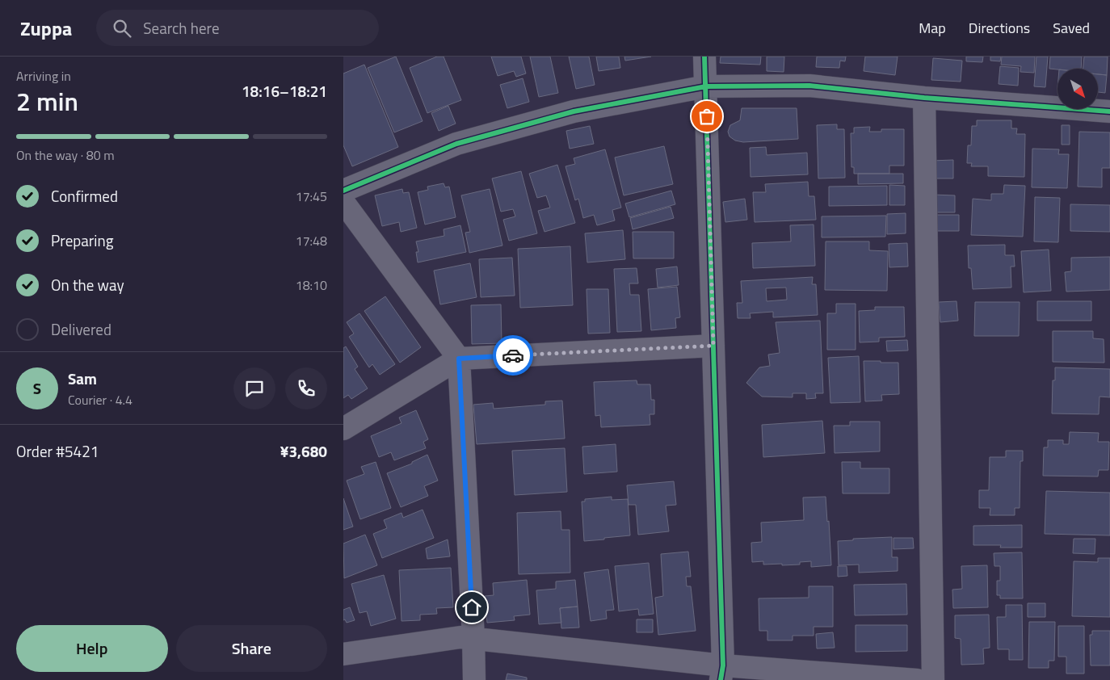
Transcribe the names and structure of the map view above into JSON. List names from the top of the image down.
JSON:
{
  "north": "bottom right",
  "page": {
    "header": "Zuppa",
    "search": "Search here",
    "nav": ["Map", "Directions", "Saved"],
    "heading": ["2 min", "Arriving in", "18:16–18:21"],
    "panel": [
      "Sam",
      "Courier · 4.4",
      "Order #5421",
      "¥3,680"
    ],
    "bar": "On the way · 80 m",
    "list": [
      ["Confirmed", "17:45"],
      ["Preparing", "17:48"],
      ["On the way", "18:10"],
      "Delivered"
    ],
    "round": "S",
    "buttons": ["Help", "Share"]
  }
}
